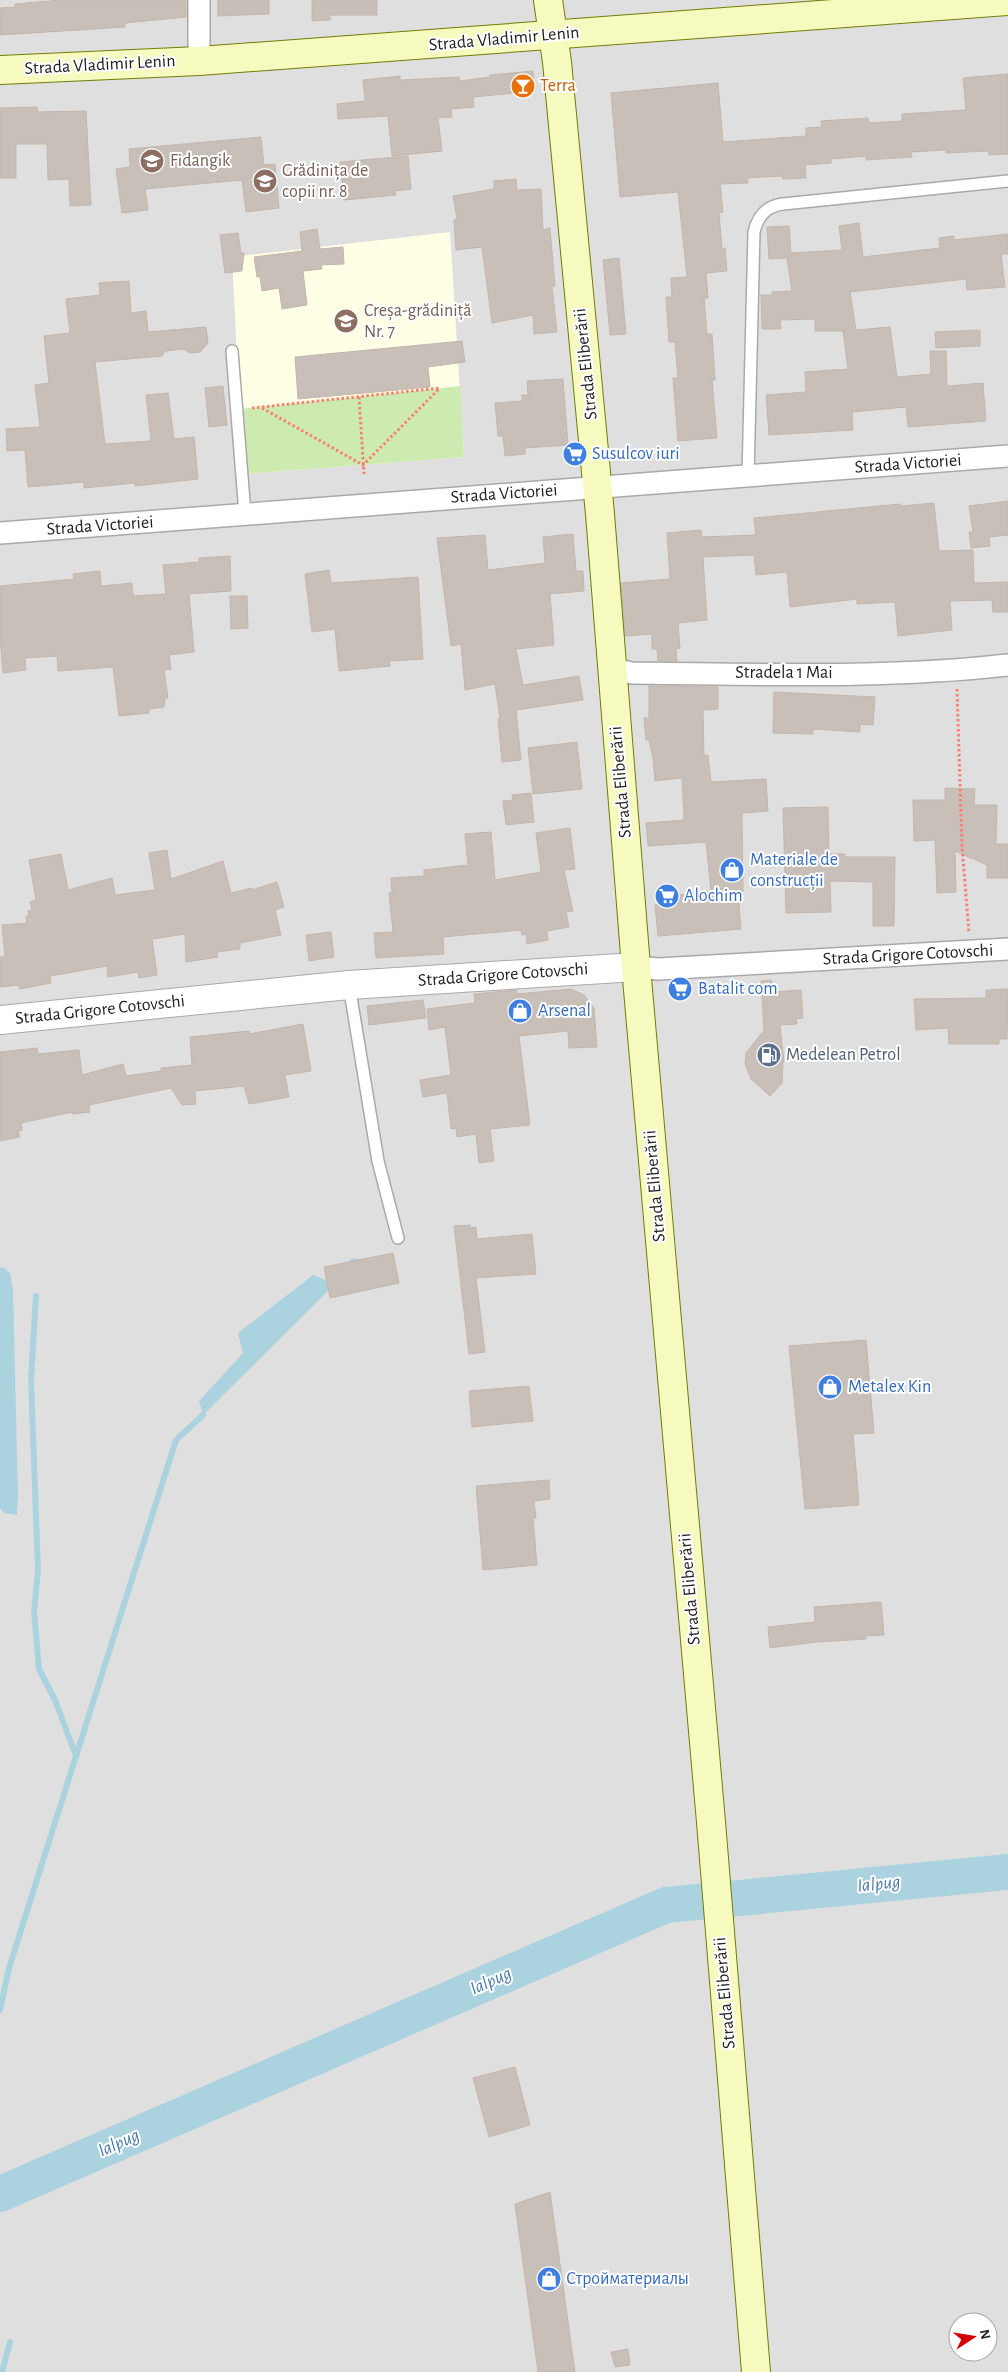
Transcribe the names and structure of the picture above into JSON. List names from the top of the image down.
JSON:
{
  "streets": {
    "main road": ["Strada Vladimir Lenin", "Strada Eliberării"],
    "street": ["Strada Victoriei", "Stradela 1 Mai", "Strada Grigore Cotovschi"]
  },
  "crossings": [
    ["Strada Vladimir Lenin", "Strada Eliberării"],
    ["Strada Eliberării", "Strada Victoriei"],
    ["Strada Eliberării", "Stradela 1 Mai"],
    ["Strada Eliberării", "Strada Grigore Cotovschi"]
  ],
  "water": ["Ialpug"],
  "places": {
    "bar": ["Terra"],
    "school or university": ["Fidangik", "Grădinița de copii nr. 8", "Creșa-grădiniță Nr. 7"],
    "supermarket": ["Susulcov iuri", "Alochim", "Batalit com"],
    "shop": [
      "Materiale de construcții",
      "Arsenal",
      "Metalex Kin",
      "Стройматериалы"
    ],
    "fuel station": ["Medelean Petrol"]
  },
  "north": "right"
}
